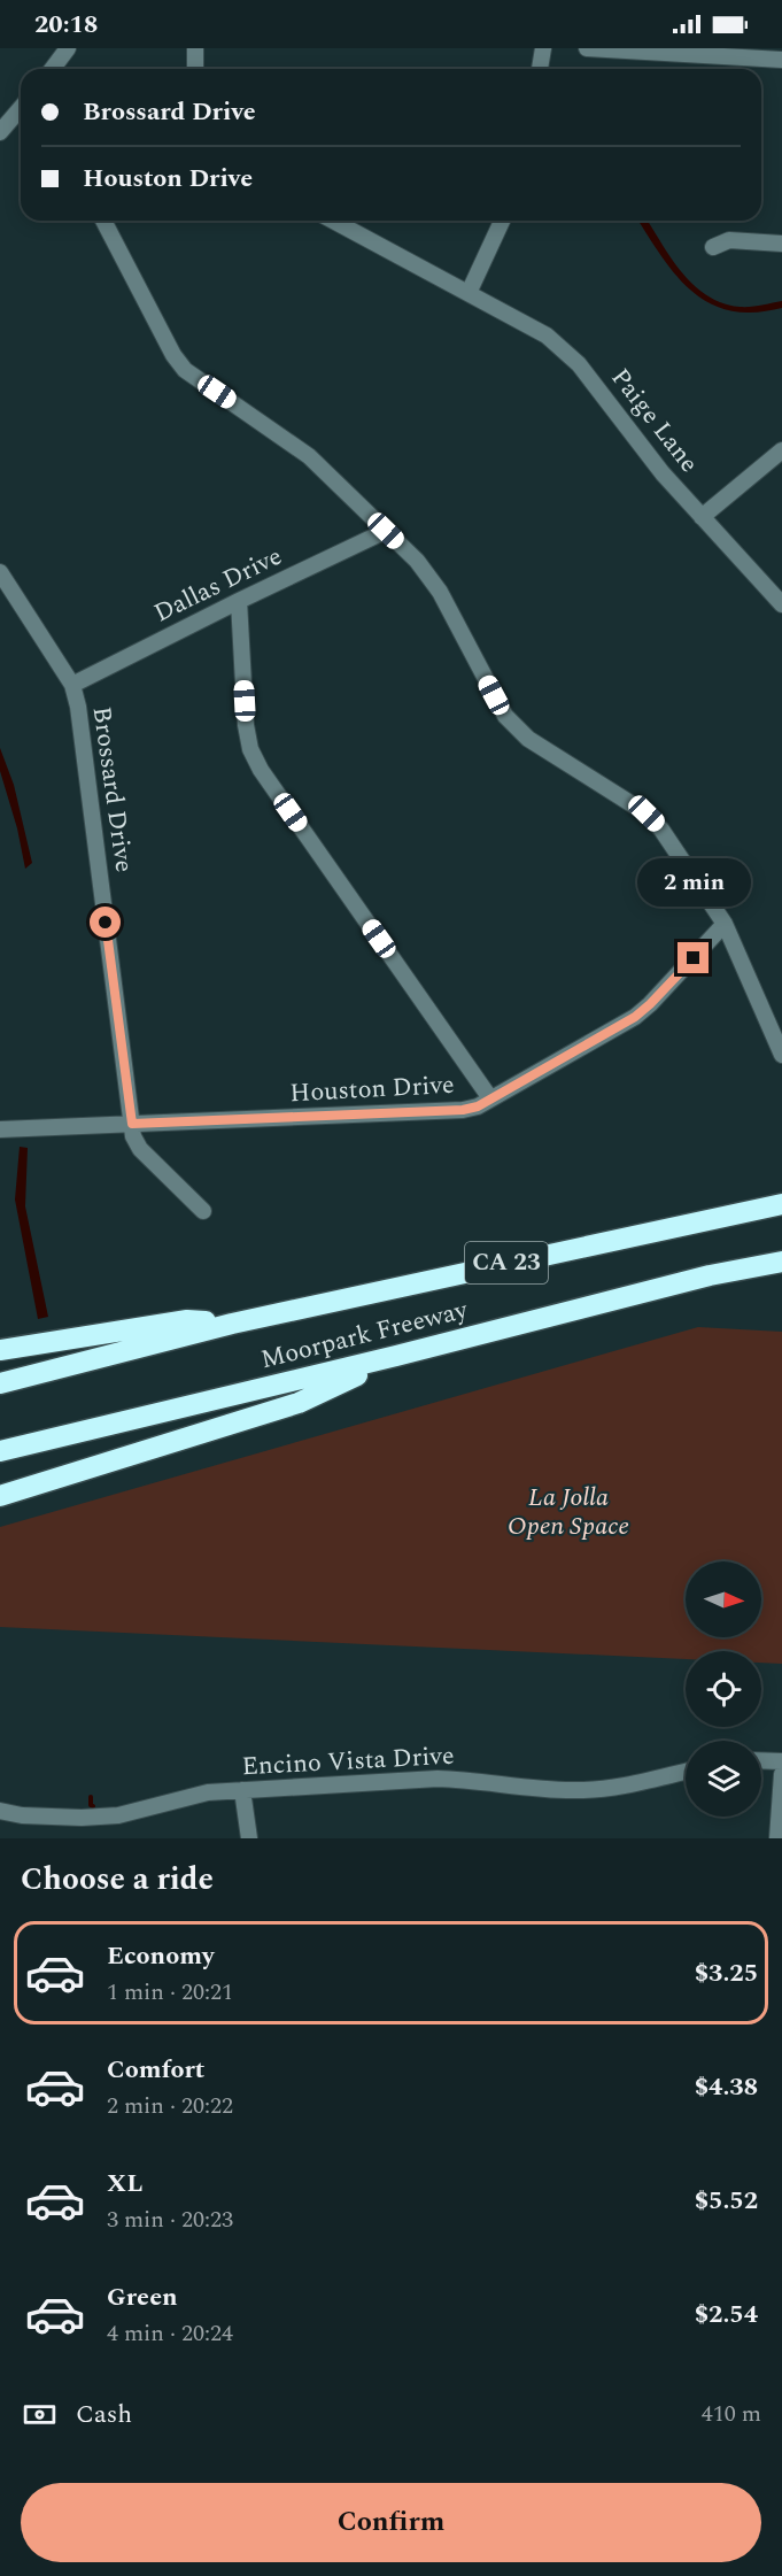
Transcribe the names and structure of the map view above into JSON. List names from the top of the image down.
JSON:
{
  "streets": {
    "highway": ["CA 23", "Moorpark Freeway"],
    "street": [
      "Paige Lane",
      "Dallas Drive",
      "Brossard Drive",
      "Houston Drive",
      "Encino Vista Drive"
    ]
  },
  "crossings": [
    ["Dallas Drive", "Brossard Drive"],
    ["Brossard Drive", "Houston Drive"]
  ],
  "parks": ["La Jolla Open Space"],
  "north": "right",
  "page": {
    "status": "20:18",
    "banner": ["Brossard Drive", "Houston Drive"],
    "bubble": "2 min",
    "heading": "Choose a ride",
    "list": [
      {
        "name": "Economy",
        "note": "1 min · 20:21",
        "value": "$3.25"
      },
      {
        "name": "Comfort",
        "note": "2 min · 20:22",
        "value": "$4.38"
      },
      {
        "name": "XL",
        "note": "3 min · 20:23",
        "value": "$5.52"
      },
      {
        "name": "Green",
        "note": "4 min · 20:24",
        "value": "$2.54"
      }
    ],
    "pay": ["Cash", "410 m"],
    "buttons": "Confirm"
  }
}
